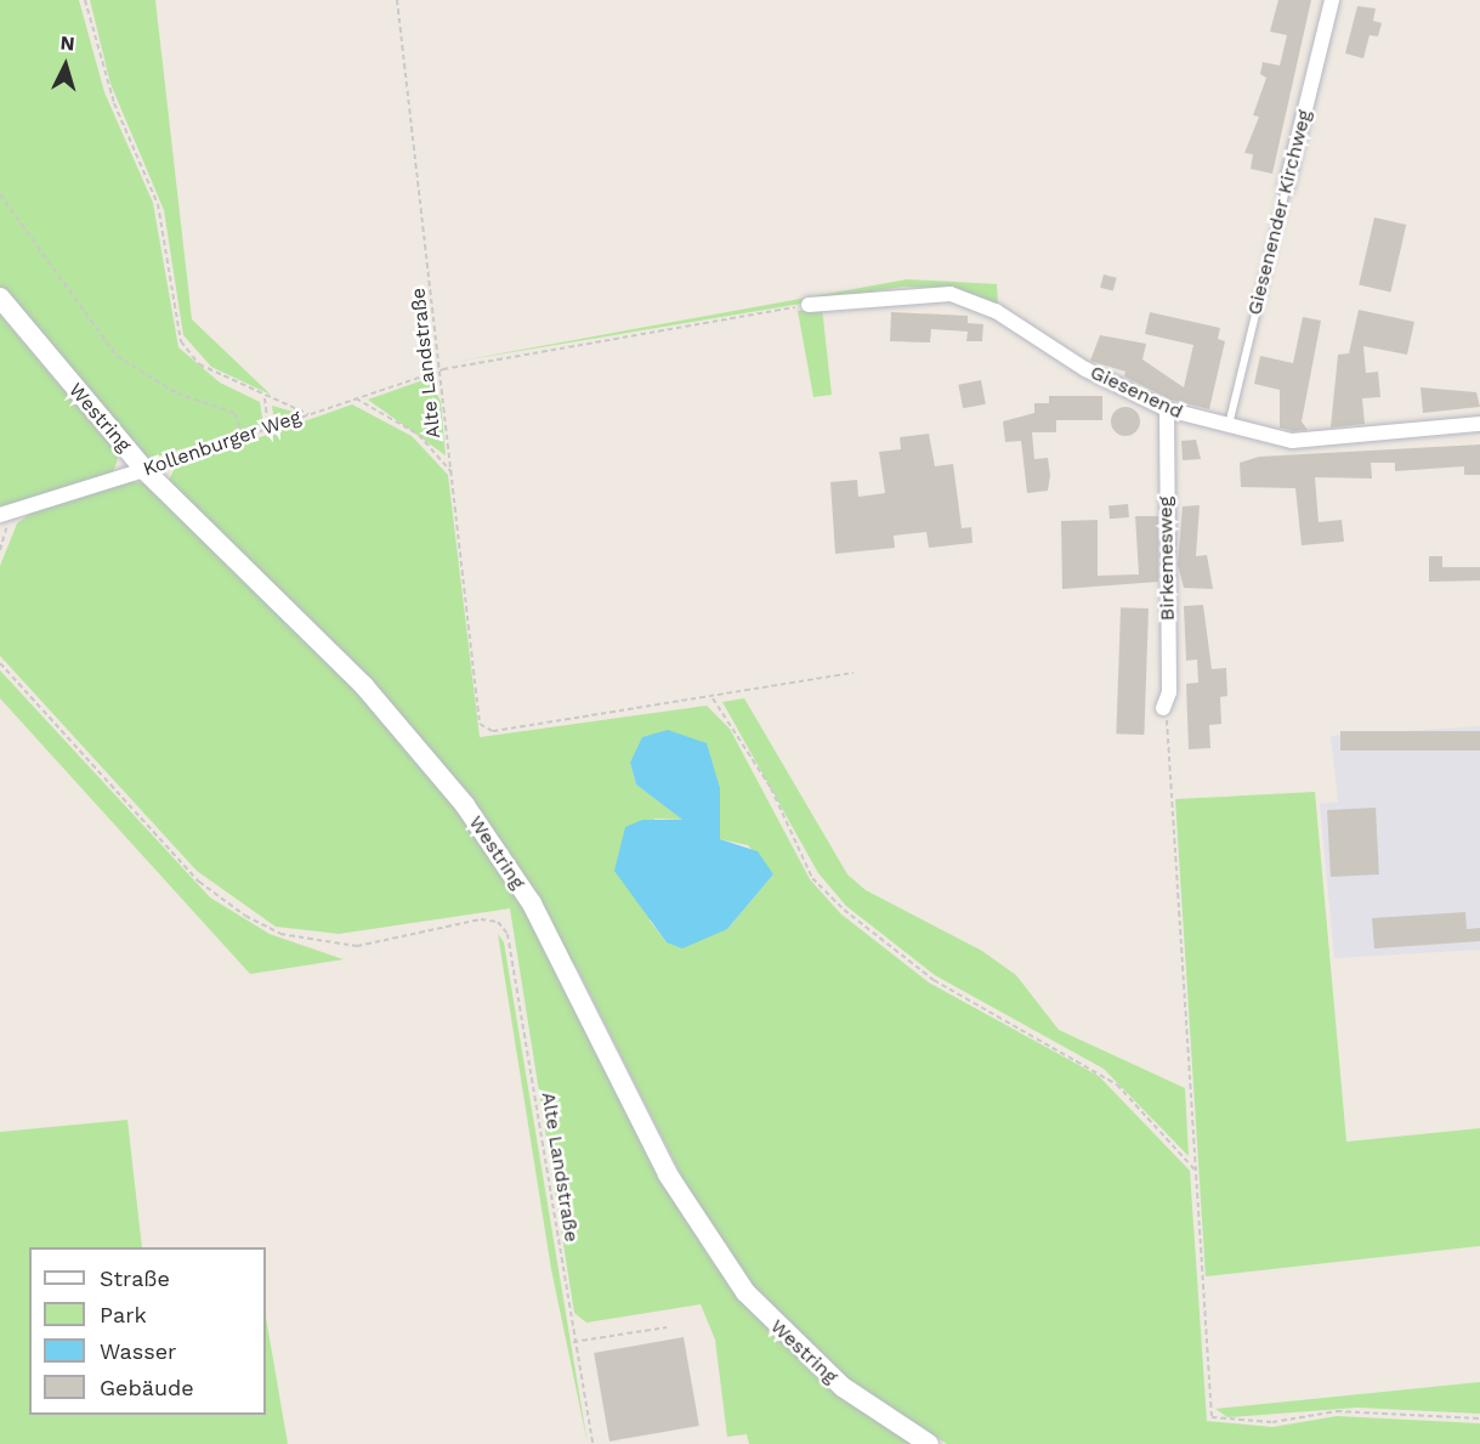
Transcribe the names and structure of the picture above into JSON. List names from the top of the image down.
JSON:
{
  "streets": {
    "main road": ["Westring"],
    "street": [
      "Giesenender Kirchweg",
      "Giesenend",
      "Kollenburger Weg",
      "Birkemesweg"
    ],
    "path": ["Alte Landstraße"]
  },
  "crossings": [
    ["Giesenender Kirchweg", "Giesenend"],
    ["Alte Landstraße", "Kollenburger Weg"],
    ["Giesenend", "Kollenburger Weg"],
    ["Giesenend", "Birkemesweg"],
    ["Westring", "Kollenburger Weg"]
  ],
  "legend": [
    "Straße",
    "Park",
    "Wasser",
    "Gebäude"
  ],
  "north": "top"
}
